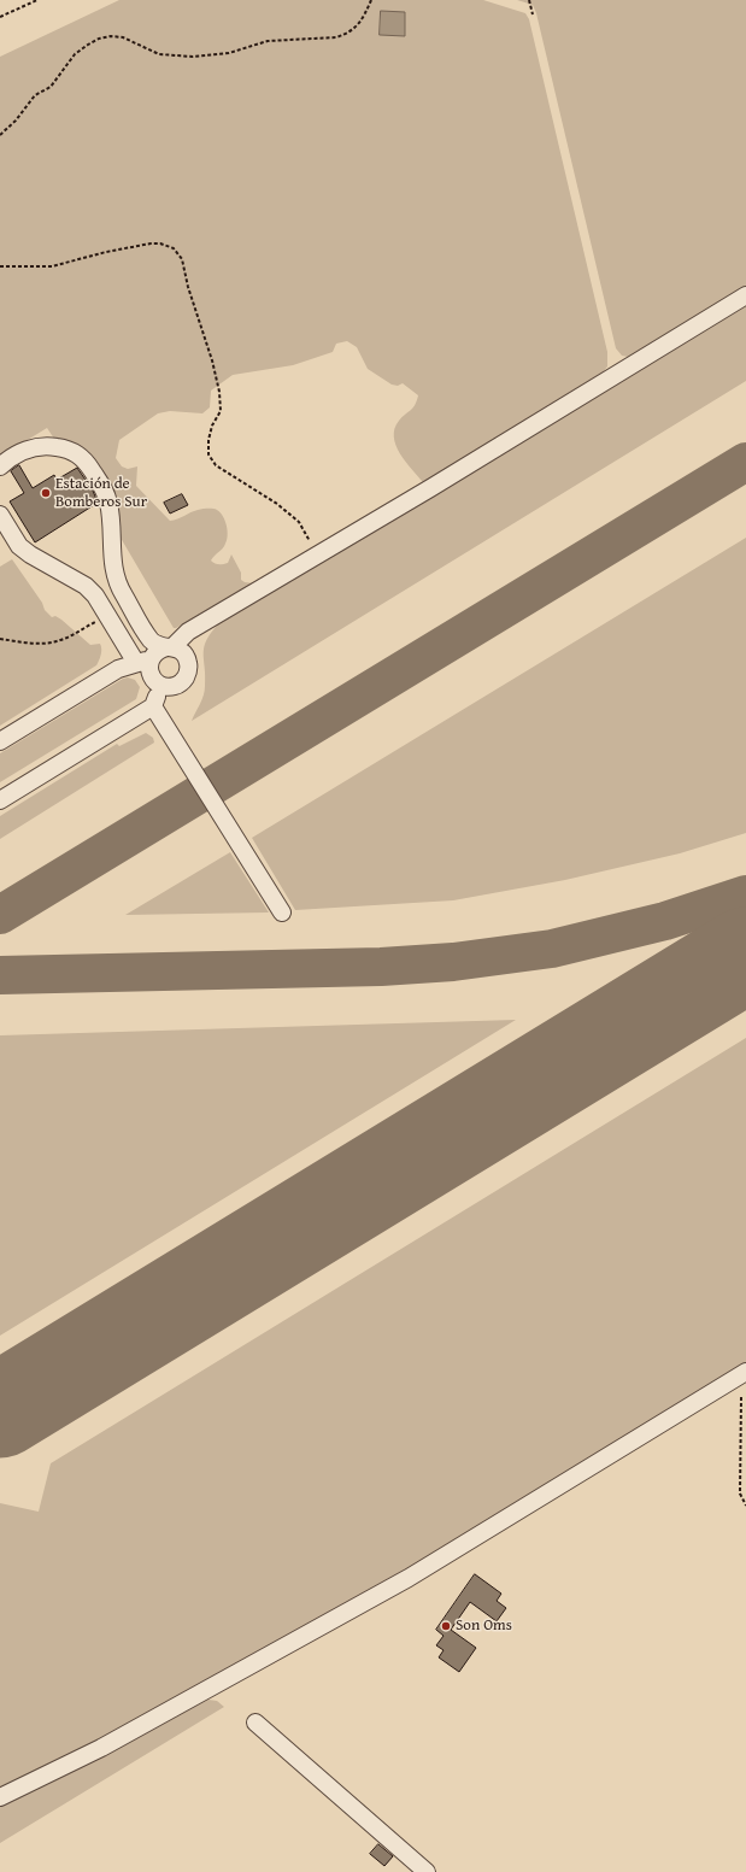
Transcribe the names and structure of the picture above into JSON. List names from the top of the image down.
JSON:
{
  "places": ["Estación de Bomberos Sur", "Son Oms"]
}
